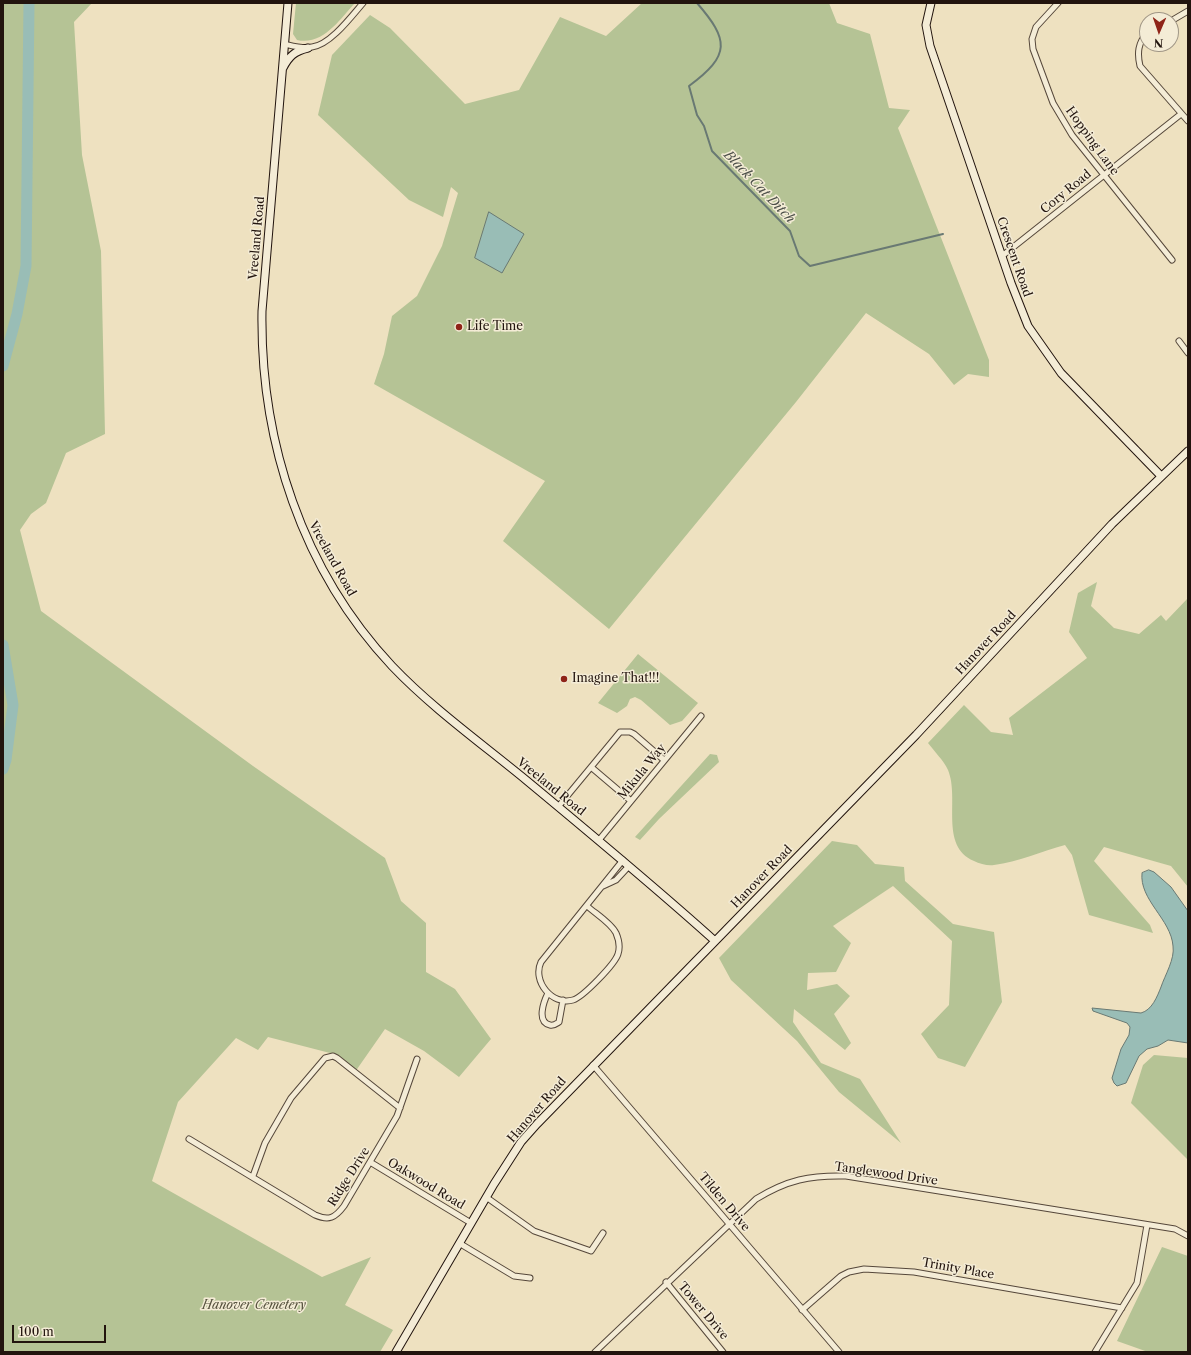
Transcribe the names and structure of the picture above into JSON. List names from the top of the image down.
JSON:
{
  "streets": {
    "street": [
      "Hopping Lane",
      "Cory Road",
      "Vreeland Road",
      "Crescent Road",
      "Hanover Road",
      "Mikula Way",
      "Tanglewood Drive",
      "Ridge Drive",
      "Oakwood Road",
      "Tilden Drive",
      "Trinity Place",
      "Tower Drive"
    ]
  },
  "crossings": [
    ["Hopping Lane", "Cory Road"],
    ["Cory Road", "Crescent Road"],
    ["Vreeland Road", "Hanover Road"],
    ["Vreeland Road", "Mikula Way"],
    ["Crescent Road", "Hanover Road"],
    ["Hanover Road", "Oakwood Road"],
    ["Hanover Road", "Tilden Drive"],
    ["Tanglewood Drive", "Tilden Drive"],
    ["Tanglewood Drive", "Tower Drive"],
    ["Ridge Drive", "Oakwood Road"],
    ["Tilden Drive", "Trinity Place"]
  ],
  "water": ["Black Cat Ditch"],
  "parks": ["Hanover Cemetery"],
  "places": ["Life Time", "Imagine That!!!"],
  "scale_bar": "100 m",
  "north": "bottom"
}
